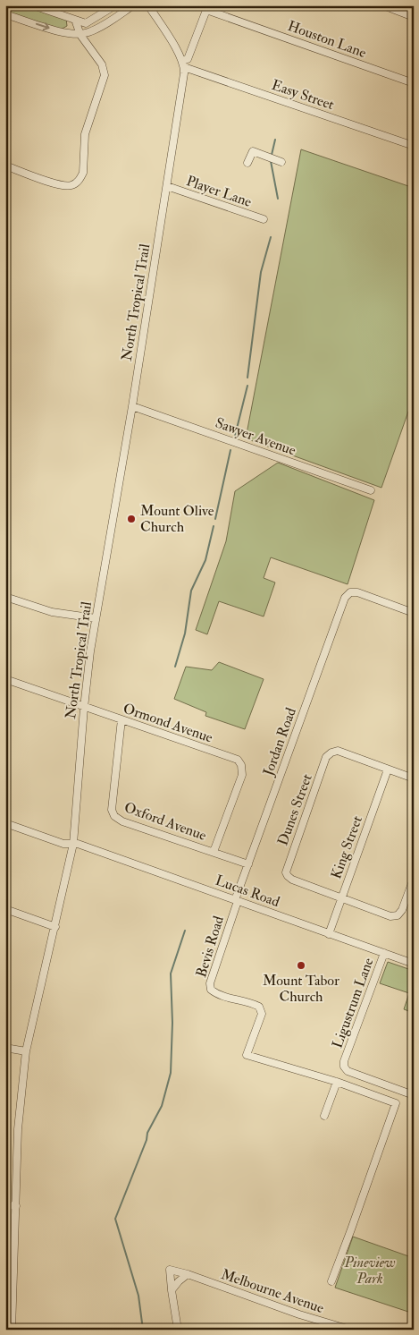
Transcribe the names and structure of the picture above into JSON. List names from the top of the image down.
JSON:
{
  "streets": {
    "street": [
      "Houston Lane",
      "Easy Street",
      "Player Lane",
      "North Tropical Trail",
      "Sawyer Avenue",
      "Ormond Avenue",
      "Jordan Road",
      "Dunes Street",
      "Oxford Avenue",
      "King Street",
      "Lucas Road",
      "Bevis Road",
      "Ligustrum Lane",
      "Melbourne Avenue"
    ]
  },
  "crossings": [
    ["Easy Street", "North Tropical Trail"],
    ["Player Lane", "North Tropical Trail"],
    ["North Tropical Trail", "Sawyer Avenue"],
    ["North Tropical Trail", "Ormond Avenue"],
    ["North Tropical Trail", "Lucas Road"],
    ["Ormond Avenue", "Oxford Avenue"],
    ["Jordan Road", "Oxford Avenue"],
    ["Jordan Road", "Lucas Road"],
    ["Jordan Road", "Bevis Road"],
    ["Dunes Street", "King Street"],
    ["King Street", "Lucas Road"],
    ["Lucas Road", "Bevis Road"],
    ["Lucas Road", "Ligustrum Lane"]
  ],
  "parks": ["Pineview Park"],
  "places": ["Mount Olive Church", "Mount Tabor Church"]
}
